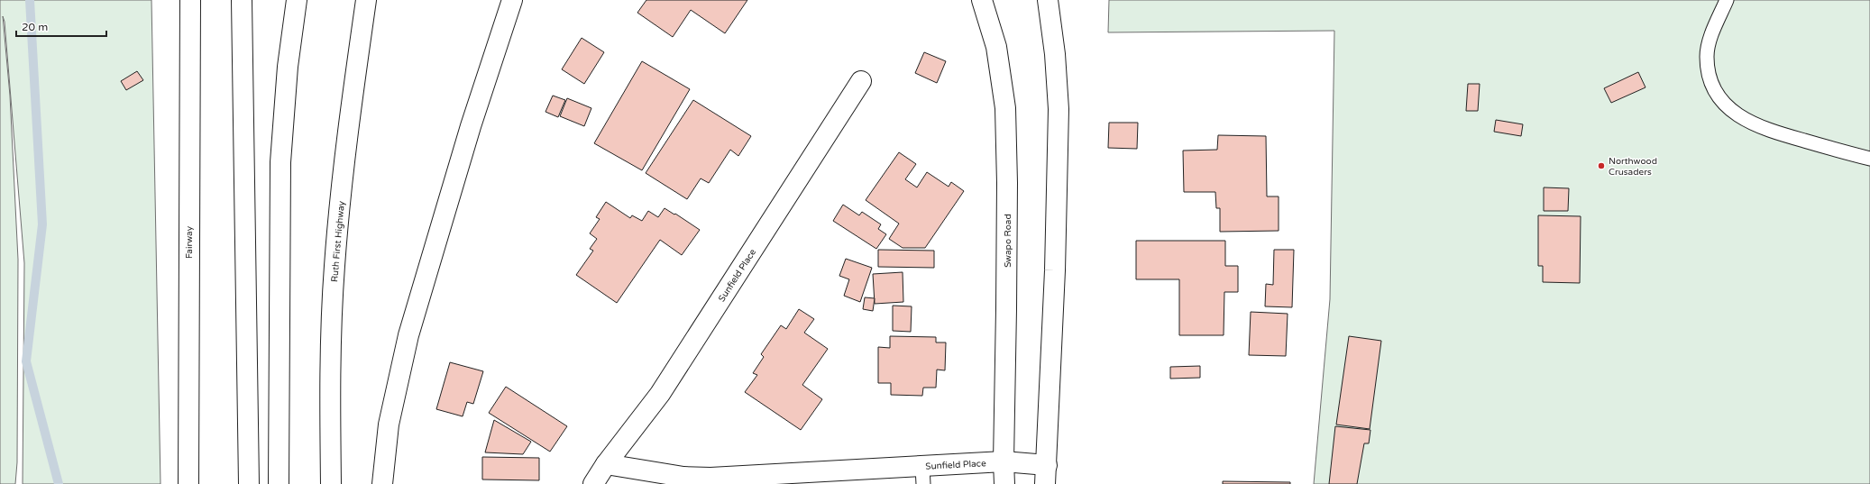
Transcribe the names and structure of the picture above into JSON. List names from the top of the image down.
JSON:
{
  "streets": {
    "main road": [
      "Swapo Road",
      "Ruth First Highway",
      "Fairway",
      "Sunfield Place"
    ]
  },
  "crossings": [
    ["Swapo Road", "Sunfield Place"]
  ],
  "places": ["Northwood Crusaders"],
  "scale_bar": "20 m"
}
